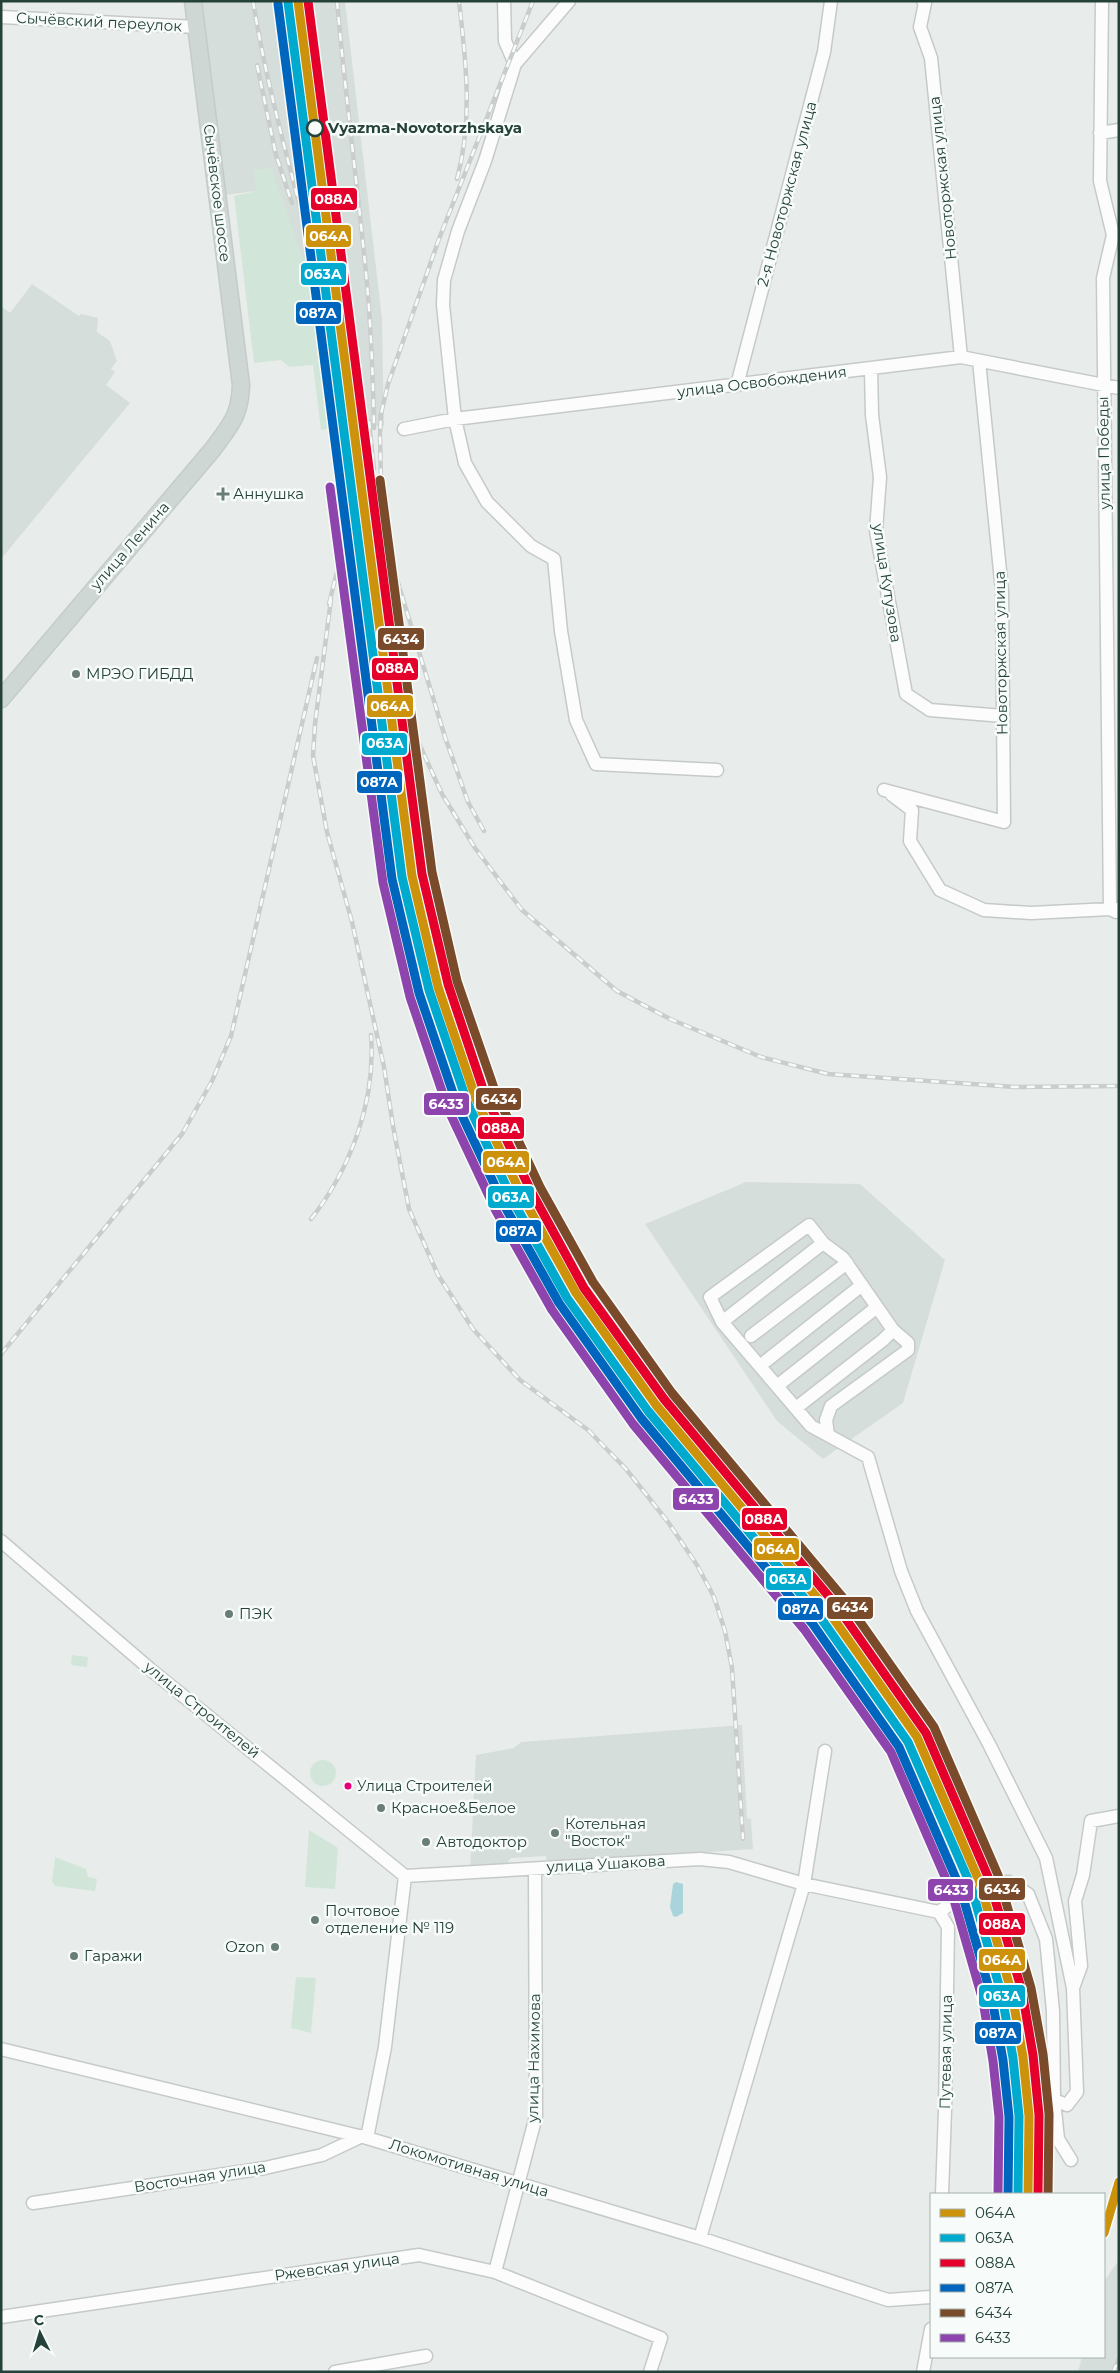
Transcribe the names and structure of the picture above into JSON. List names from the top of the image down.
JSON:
{
  "streets": {
    "main road": ["Сычёвское шоссе", "улица Ленина"],
    "street": [
      "Сычёвский переулок",
      "Новоторжская улица",
      "2-я Новоторжская улица",
      "улица Освобождения",
      "улица Победы",
      "улица Кутузова",
      "улица Строителей",
      "улица Ушакова",
      "Путевая улица",
      "улица Нахимова",
      "Локомотивная улица",
      "Восточная улица",
      "Ржевская улица"
    ]
  },
  "crossings": [
    ["Сычёвский переулок", "Сычёвское шоссе"],
    ["Новоторжская улица", "улица Освобождения"],
    ["Новоторжская улица", "улица Победы"],
    ["Новоторжская улица", "улица Кутузова"],
    ["Сычёвское шоссе", "улица Ленина"],
    ["2-я Новоторжская улица", "улица Освобождения"],
    ["улица Освобождения", "улица Победы"],
    ["улица Освобождения", "улица Кутузова"],
    ["улица Строителей", "улица Ушакова"],
    ["улица Ушакова", "Путевая улица"],
    ["улица Ушакова", "улица Нахимова"],
    ["улица Нахимова", "Локомотивная улица"],
    ["улица Нахимова", "Ржевская улица"],
    ["Локомотивная улица", "Восточная улица"]
  ],
  "places": {
    "other": [
      "Vyazma-Novotorzhskaya",
      "МРЭО ГИБДД",
      "ПЭК",
      "Улица Строителей",
      "Красное&Белое",
      "Котельная \"Восток\"",
      "Автодоктор",
      "Почтовое отделение № 119",
      "Ozon",
      "Гаражи"
    ],
    "health": ["Аннушка"]
  },
  "lines": [
    "transit line 064А",
    "transit line 088А",
    "transit line 063А",
    "transit line 087А",
    "transit line 6434",
    "transit line 6433"
  ],
  "legend": [
    "064А",
    "063А",
    "088А",
    "087А",
    "6434",
    "6433"
  ],
  "north": "top"
}
